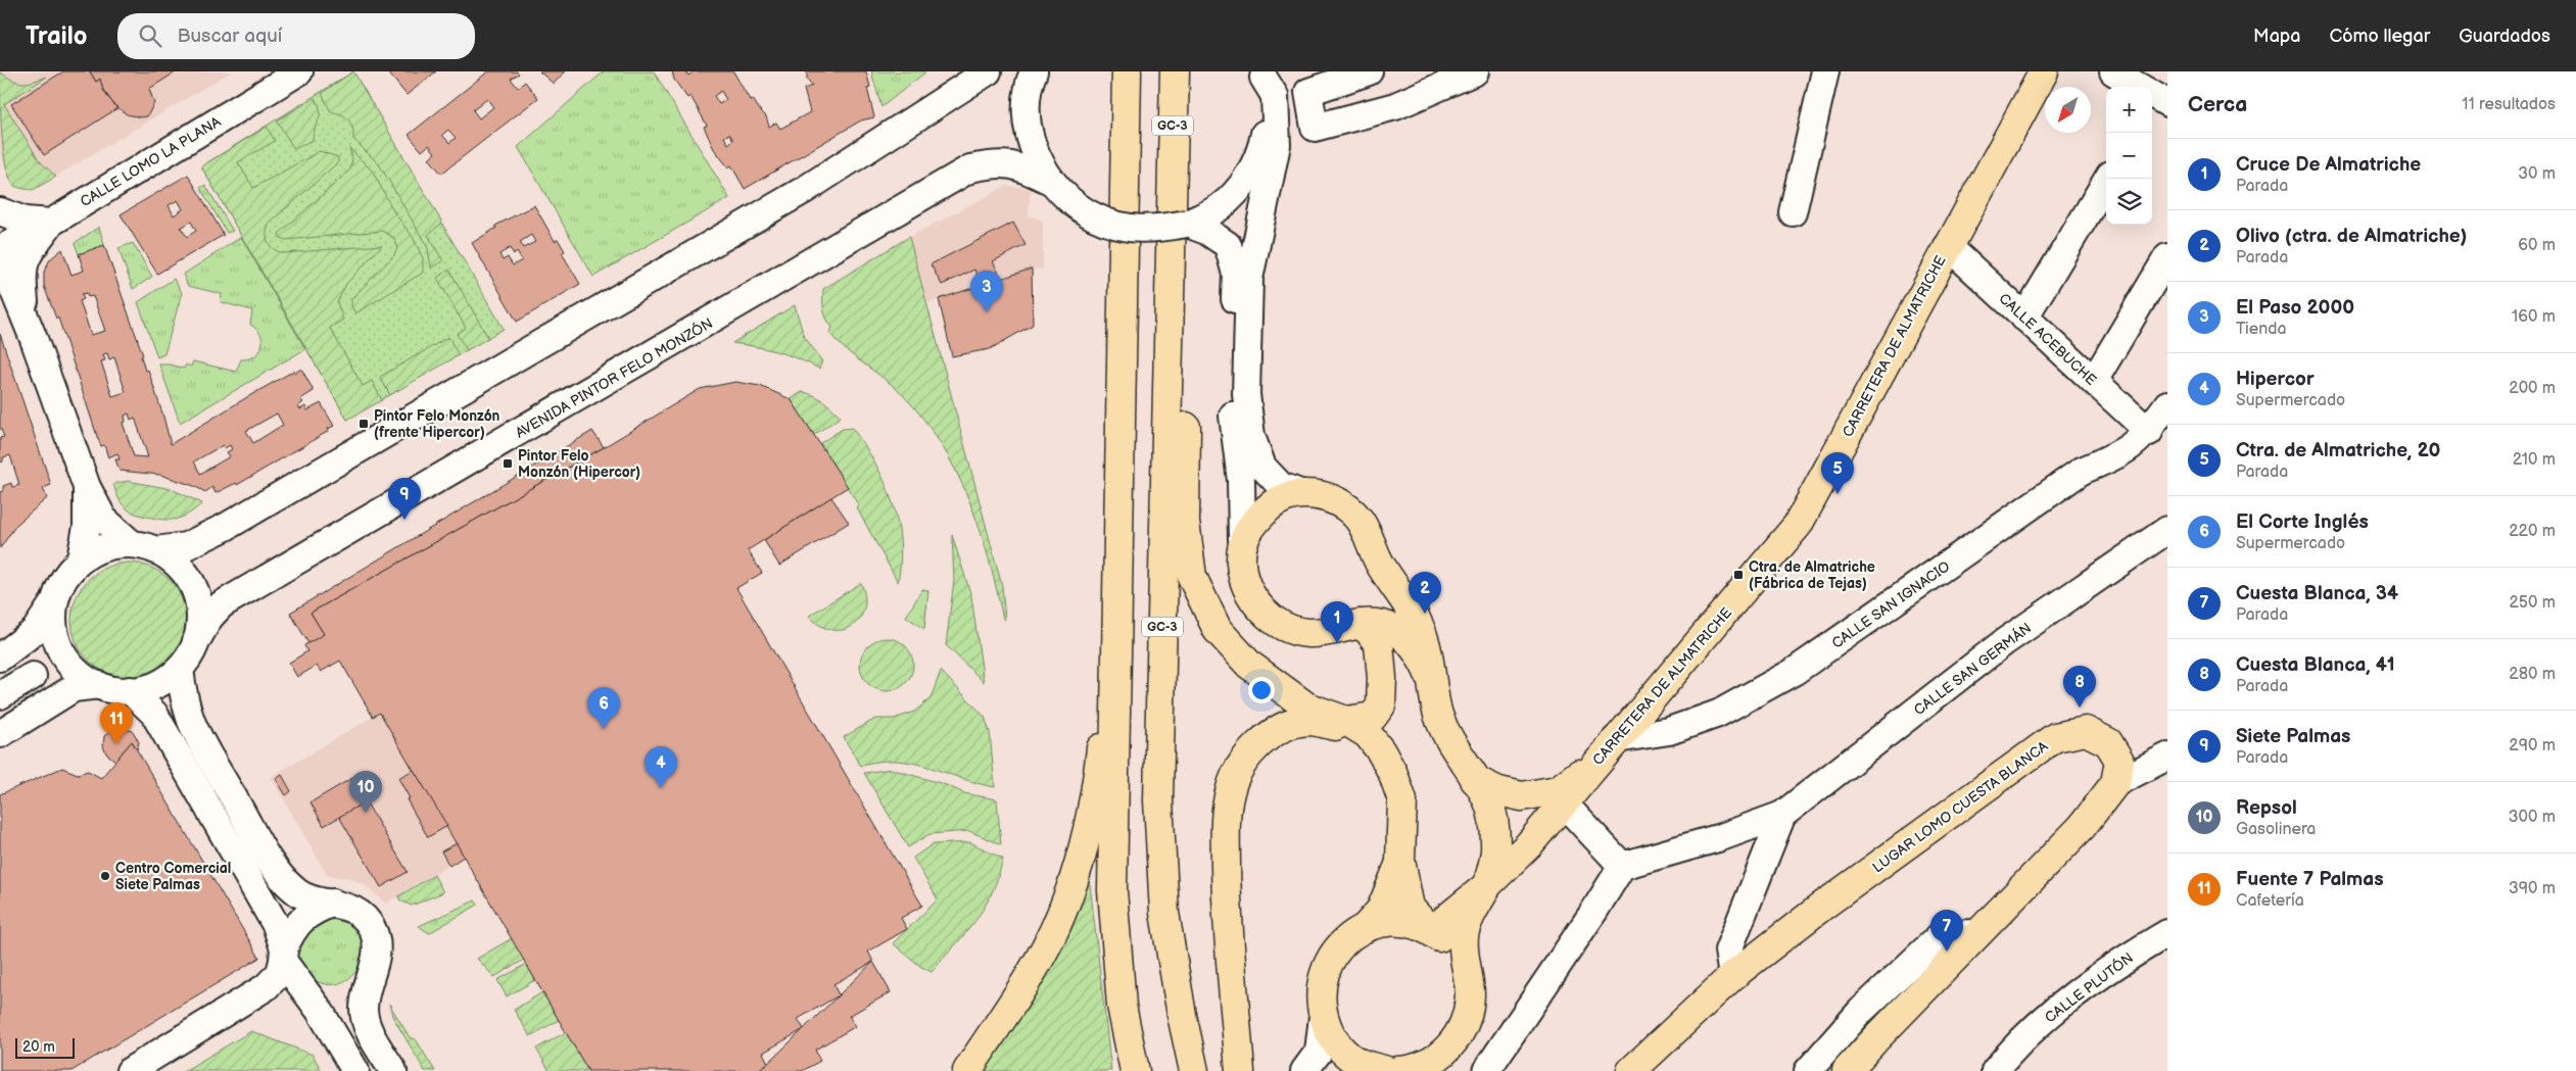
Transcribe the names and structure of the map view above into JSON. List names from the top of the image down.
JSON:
{
  "streets": {
    "main road": ["GC-3", "CARRETERA DE ALMATRICHE", "LUGAR LOMO CUESTA BLANCA"],
    "street": [
      "CALLE LOMO LA PLANA",
      "CALLE ACEBUCHE",
      "AVENIDA PINTOR FELO MONZÓN",
      "CALLE SAN IGNACIO",
      "CALLE SAN GERMÁN",
      "CALLE PLUTÓN"
    ]
  },
  "crossings": [
    ["CALLE ACEBUCHE", "CARRETERA DE ALMATRICHE"],
    ["CALLE ACEBUCHE", "CALLE SAN IGNACIO"],
    ["CARRETERA DE ALMATRICHE", "CALLE SAN IGNACIO"]
  ],
  "places": {
    "transit": ["Pintor Felo Monzón (frente Hipercor)", "Pintor Felo Monzón (Hipercor)", "Ctra. de Almatriche (Fábrica de Tejas)"],
    "other": ["Centro Comercial Siete Palmas"]
  },
  "scale_bar": "20 m",
  "north": "bottom left",
  "page": {
    "header": "Trailo",
    "search": "Buscar aquí",
    "nav": ["Mapa", "Cómo llegar", "Guardados"],
    "heading": ["Cerca", "11 resultados"],
    "map_buttons": ["+", "−"],
    "list": [
      {
        "mark": "1",
        "name": "Cruce De Almatriche",
        "note": "Parada",
        "value": "30 m"
      },
      {
        "mark": "2",
        "name": "Olivo (ctra. de Almatriche)",
        "note": "Parada",
        "value": "60 m"
      },
      {
        "mark": "3",
        "name": "El Paso 2000",
        "note": "Tienda",
        "value": "160 m"
      },
      {
        "mark": "4",
        "name": "Hipercor",
        "note": "Supermercado",
        "value": "200 m"
      },
      {
        "mark": "5",
        "name": "Ctra. de Almatriche, 20",
        "note": "Parada",
        "value": "210 m"
      },
      {
        "mark": "6",
        "name": "El Corte Inglés",
        "note": "Supermercado",
        "value": "220 m"
      },
      {
        "mark": "7",
        "name": "Cuesta Blanca, 34",
        "note": "Parada",
        "value": "250 m"
      },
      {
        "mark": "8",
        "name": "Cuesta Blanca, 41",
        "note": "Parada",
        "value": "280 m"
      },
      {
        "mark": "9",
        "name": "Siete Palmas",
        "note": "Parada",
        "value": "290 m"
      },
      {
        "mark": "10",
        "name": "Repsol",
        "note": "Gasolinera",
        "value": "300 m"
      },
      {
        "mark": "11",
        "name": "Fuente 7 Palmas",
        "note": "Cafetería",
        "value": "390 m"
      }
    ],
    "pins": [
      "3",
      "5",
      "9",
      "2",
      "1",
      "8",
      "6",
      "11",
      "4",
      "10",
      "7"
    ],
    "scale": "20 m"
  }
}
